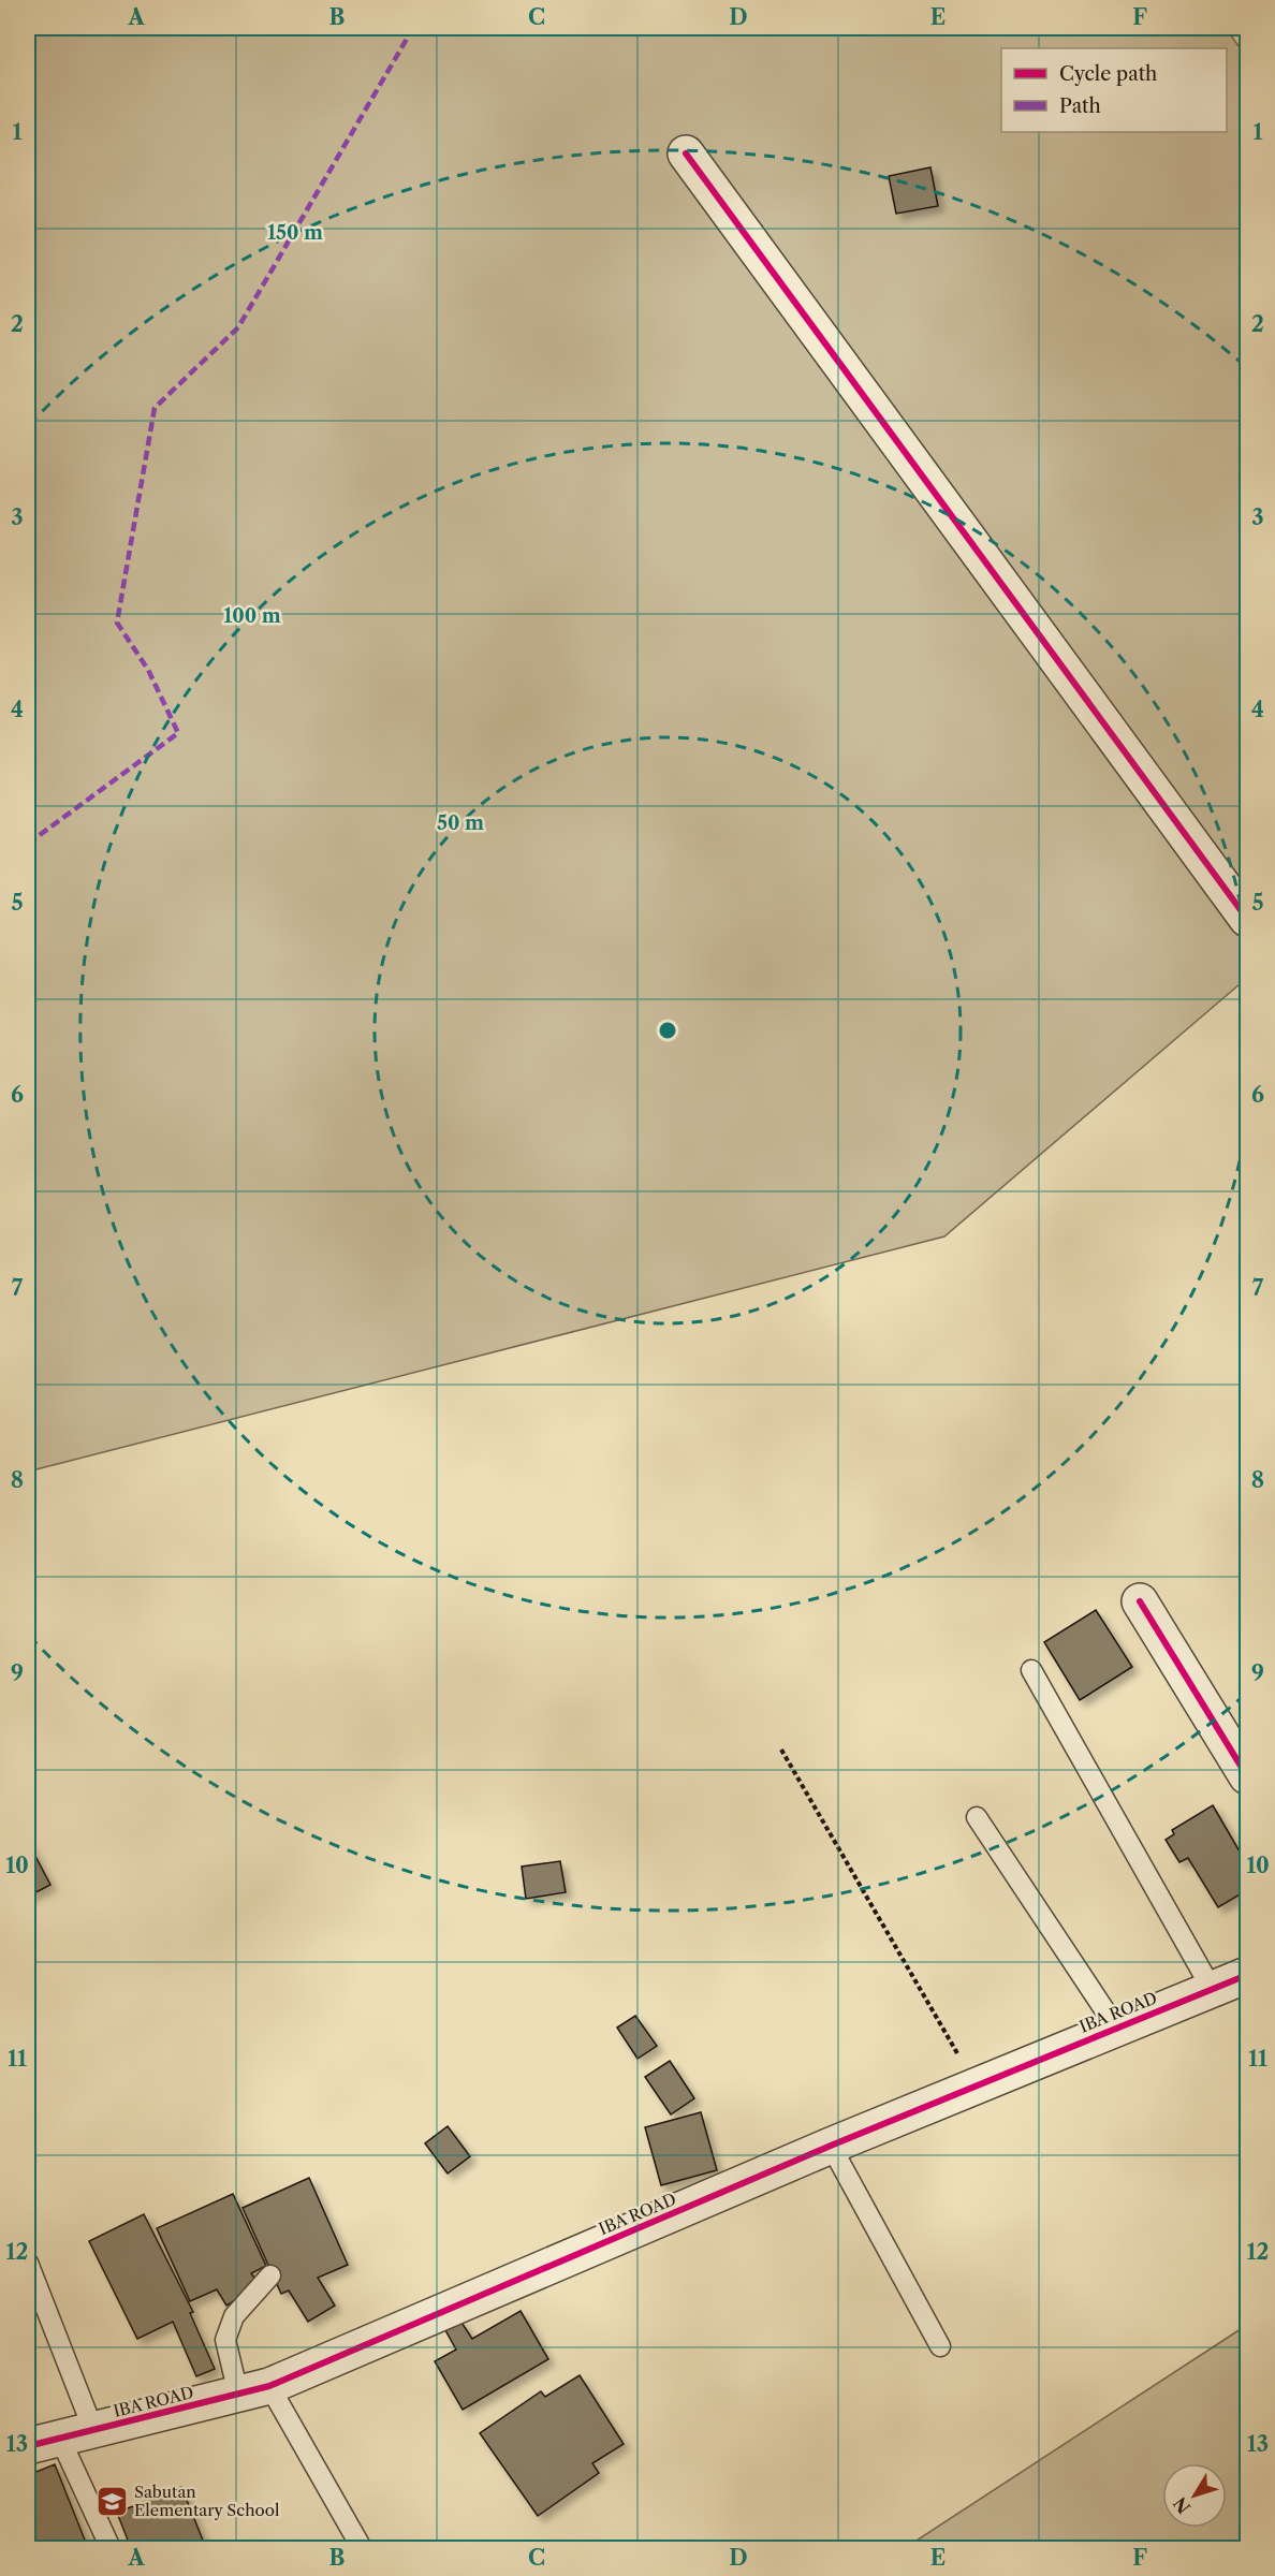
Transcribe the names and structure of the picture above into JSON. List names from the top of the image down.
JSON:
{
  "streets": {
    "street": ["IBA ROAD"]
  },
  "places": {
    "school or university": ["Sabutan Elementary School"]
  },
  "legend": ["Cycle path", "Path"],
  "north": "bottom left",
  "grid": {
    "columns": [
      "A",
      "B",
      "C",
      "D",
      "E",
      "F"
    ],
    "rows": [
      "1",
      "2",
      "3",
      "4",
      "5",
      "6",
      "7",
      "8",
      "9",
      "10",
      "11",
      "12",
      "13"
    ]
  },
  "rings": ["150 m", "100 m", "50 m"]
}
